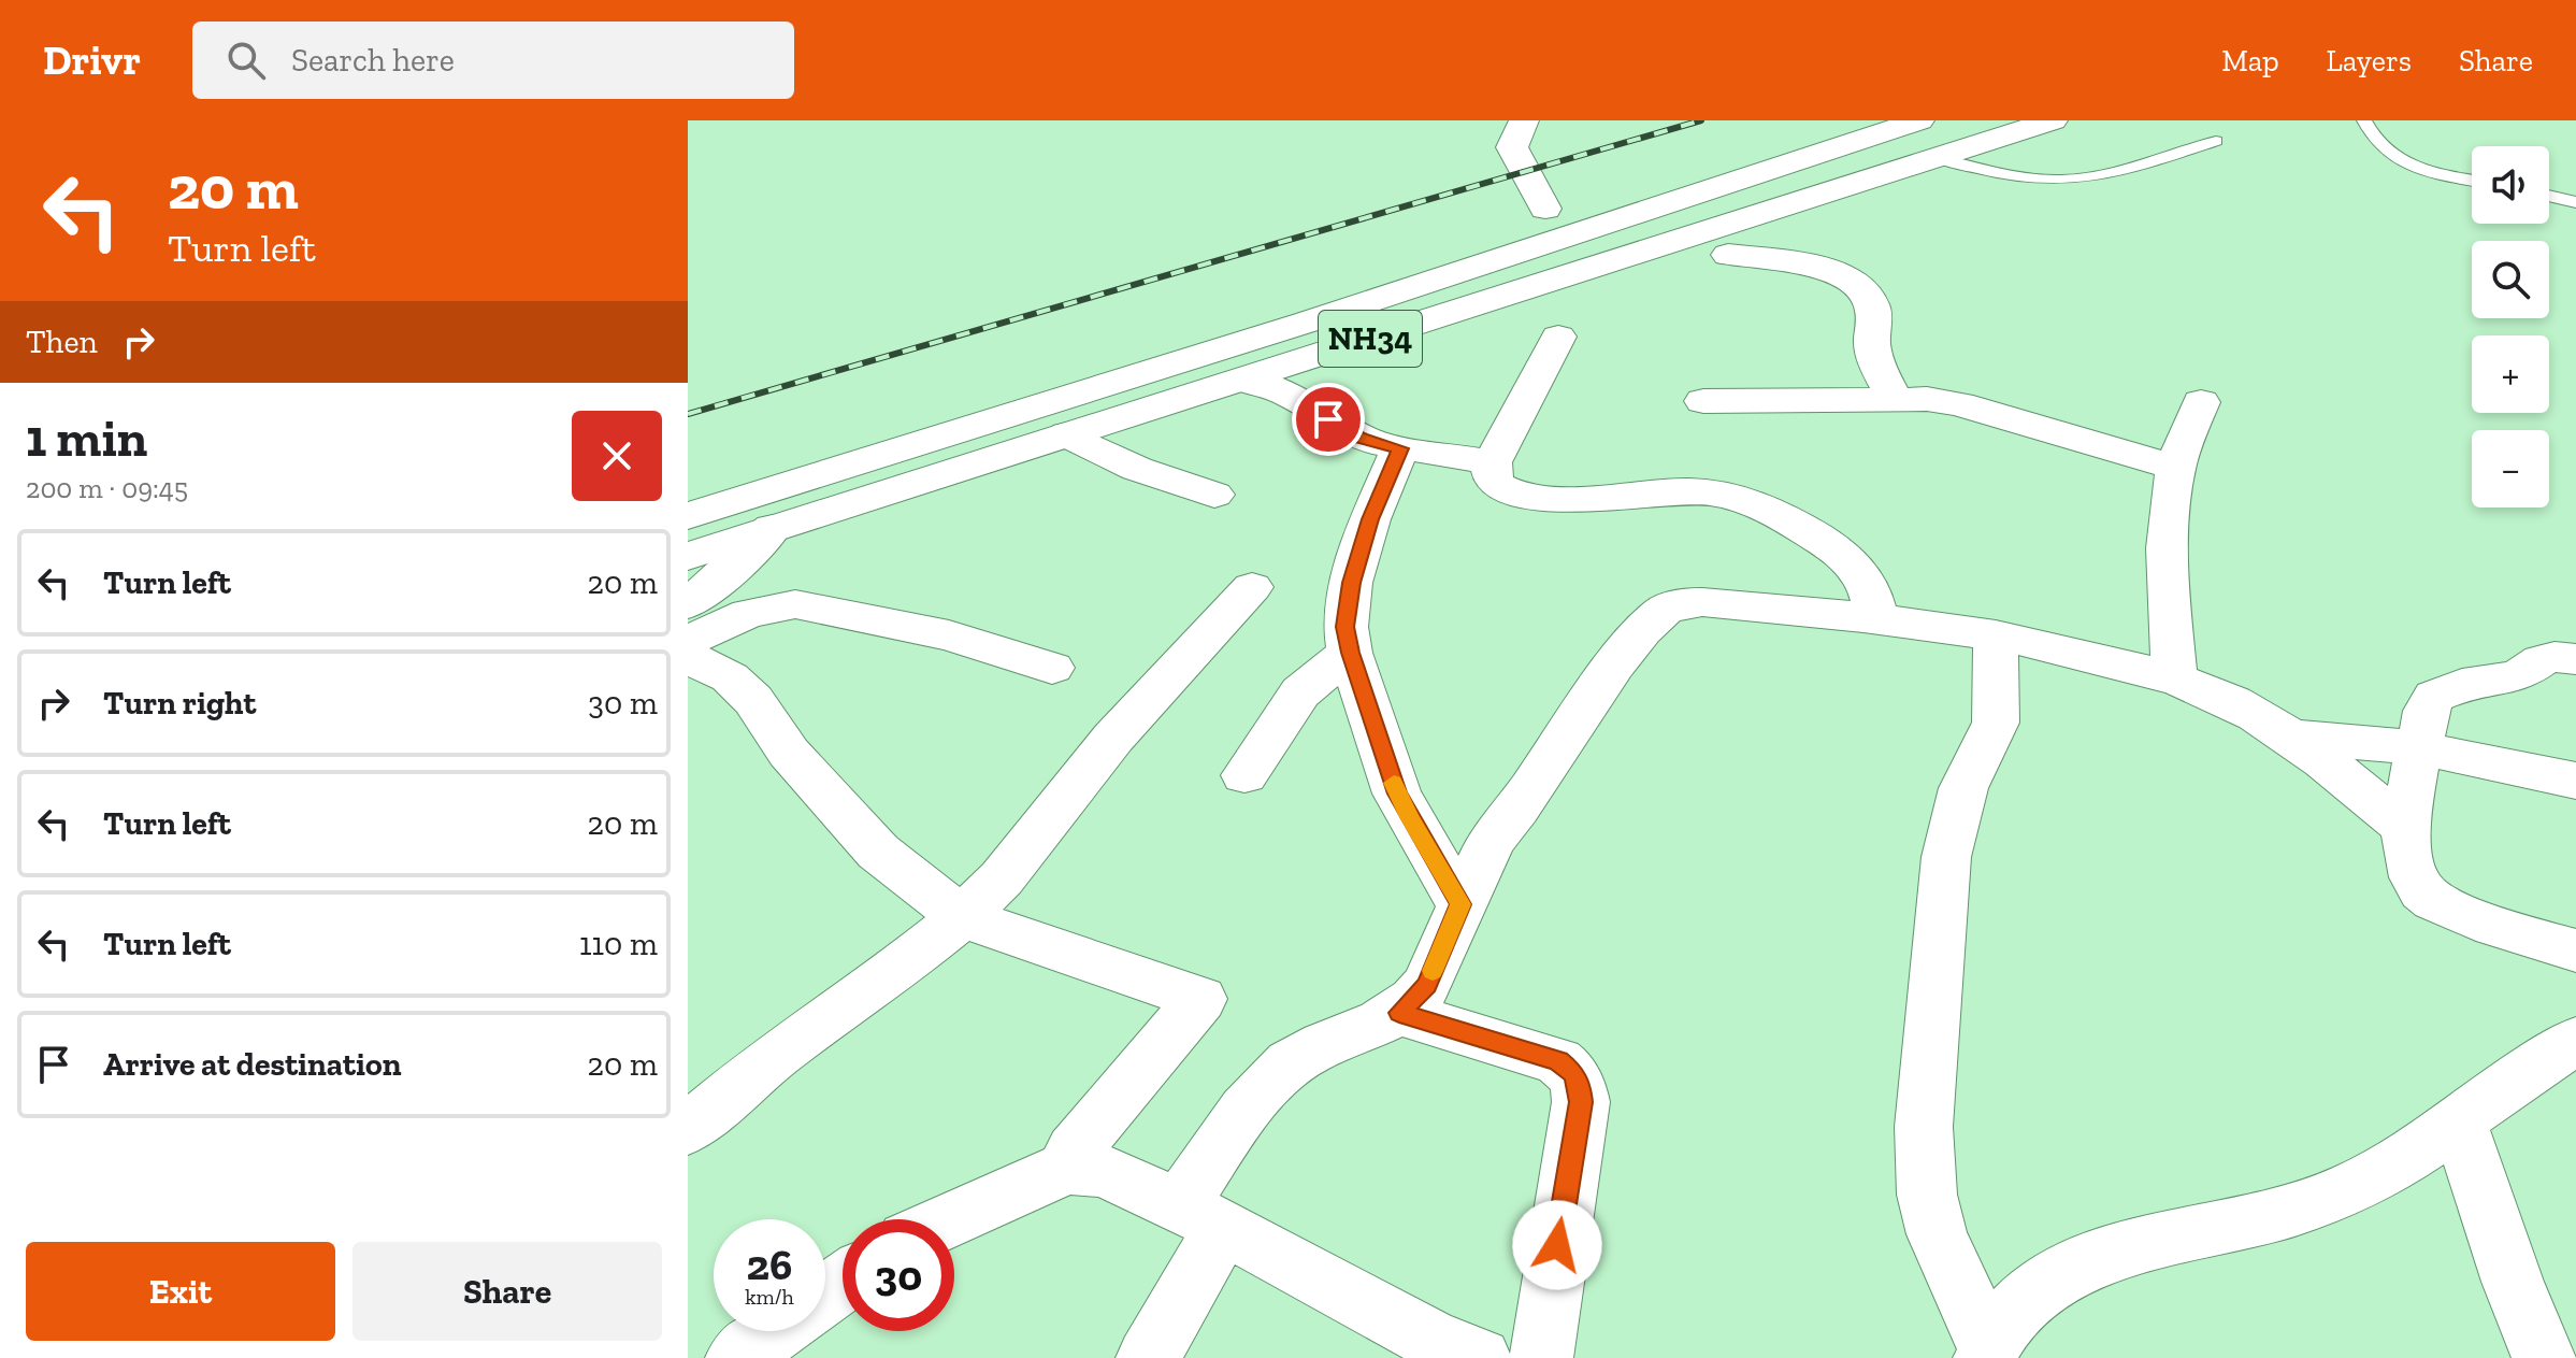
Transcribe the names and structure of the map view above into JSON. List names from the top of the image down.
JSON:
{
  "streets": {
    "main road": ["NH34"]
  },
  "page": {
    "header": "Drivr",
    "search": "Search here",
    "nav": ["Map", "Layers", "Share"],
    "turn": ["20 m", "Turn left"],
    "map_buttons": ["+", "−"],
    "then": "Then",
    "heading": ["1 min", "200 m · 09:45"],
    "list": [
      {
        "name": "Turn left",
        "value": "20 m"
      },
      {
        "name": "Turn right",
        "value": "30 m"
      },
      {
        "name": "Turn left",
        "value": "20 m"
      },
      {
        "name": "Turn left",
        "value": "110 m"
      },
      {
        "name": "Arrive at destination",
        "value": "20 m"
      }
    ],
    "speed": "26 km/h",
    "limit": "30",
    "buttons": ["Exit", "Share"]
  }
}
